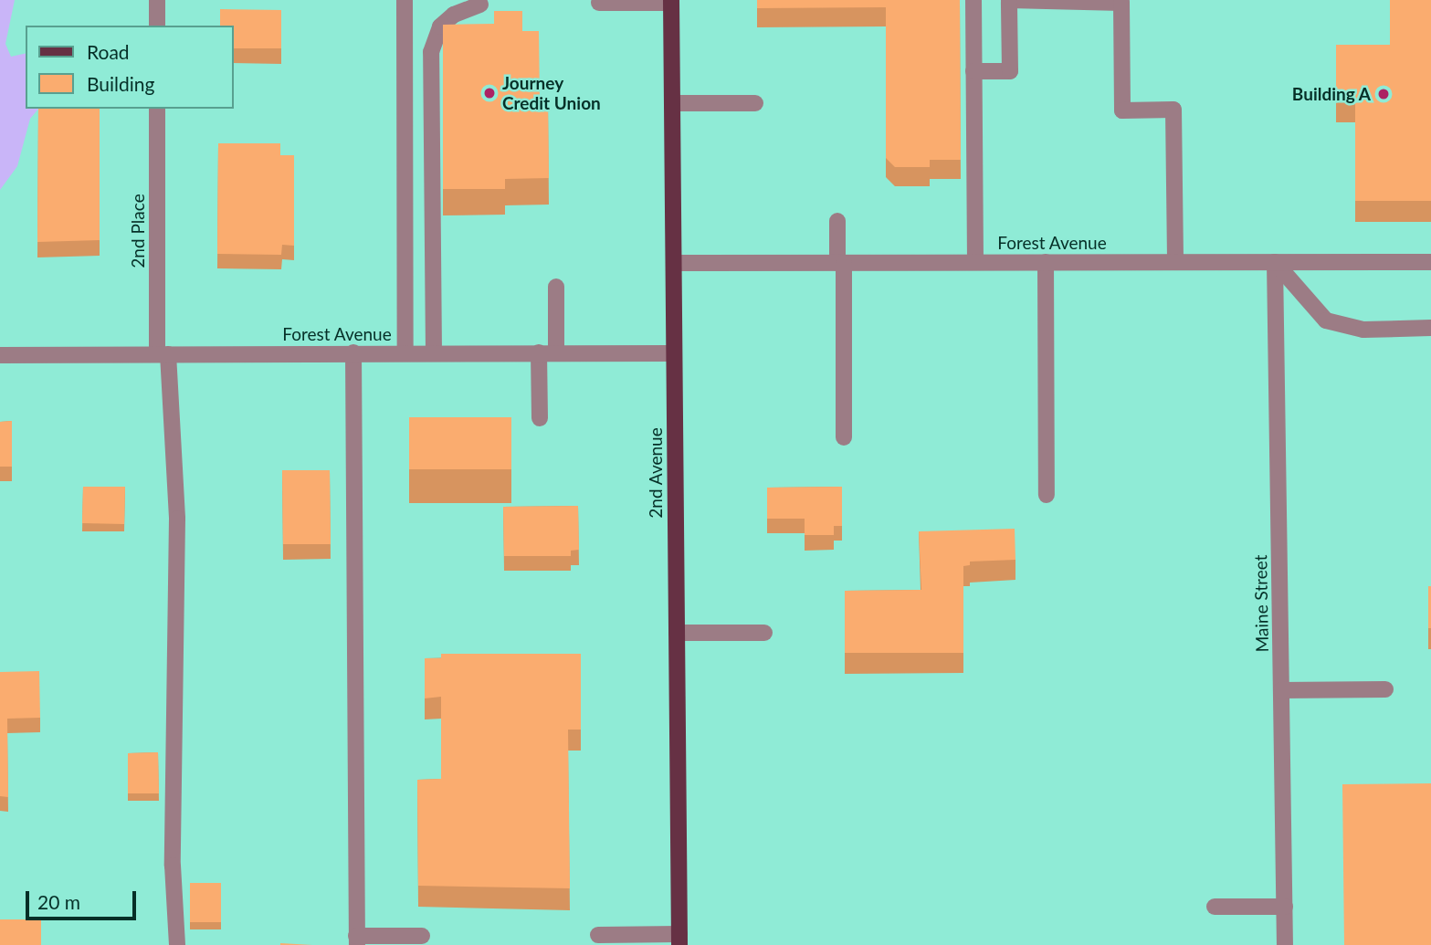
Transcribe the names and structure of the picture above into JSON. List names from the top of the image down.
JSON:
{
  "streets": {
    "main road": ["2nd Avenue"],
    "street": ["2nd Place", "Forest Avenue", "Maine Street"]
  },
  "crossings": [
    ["2nd Place", "Forest Avenue"],
    ["Forest Avenue", "2nd Avenue"],
    ["Forest Avenue", "Maine Street"]
  ],
  "places": ["Journey Credit Union", "Building A"],
  "legend": ["Road", "Building"],
  "scale_bar": "20 m"
}
